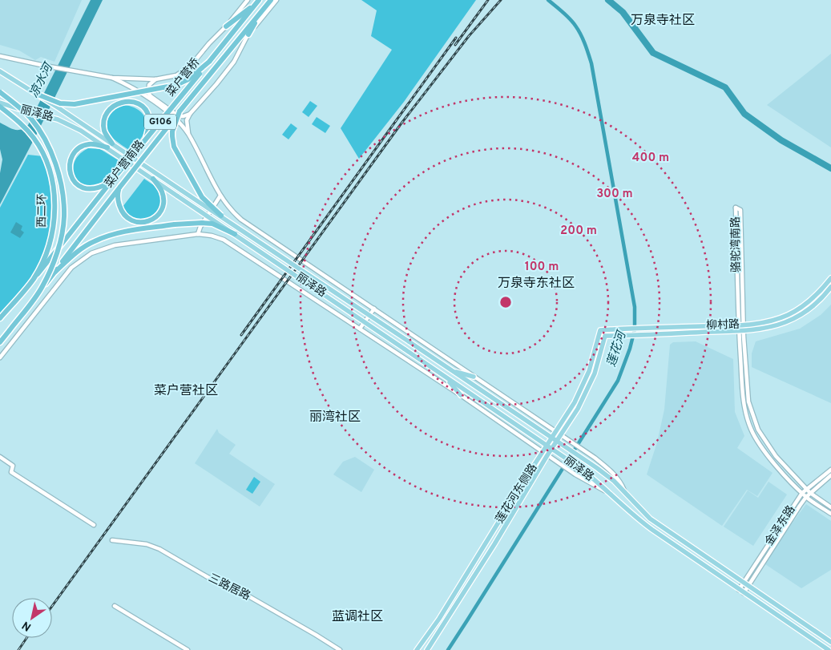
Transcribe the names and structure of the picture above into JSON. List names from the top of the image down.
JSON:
{
  "streets": {
    "highway": [
      "菜户营桥",
      "G106",
      "菜户营南路",
      "西二环"
    ],
    "main road": ["丽泽路", "柳村路", "莲花河东侧路"],
    "street": ["骆驼湾南路", "金泽东路", "三路居路"]
  },
  "crossings": [
    ["菜户营桥", "G106"],
    ["菜户营桥", "菜户营南路"],
    ["丽泽路", "莲花河东侧路"],
    ["丽泽路", "金泽东路"],
    ["菜户营南路", "西二环"],
    ["骆驼湾南路", "柳村路"],
    ["骆驼湾南路", "金泽东路"],
    ["柳村路", "莲花河东侧路"]
  ],
  "districts": [
    "万泉寺社区",
    "万泉寺东社区",
    "菜户营社区",
    "丽湾社区",
    "蓝调社区"
  ],
  "water": ["凉水河", "莲花河"],
  "north": "bottom left",
  "rings": [
    "400 m",
    "300 m",
    "200 m",
    "100 m"
  ]
}
